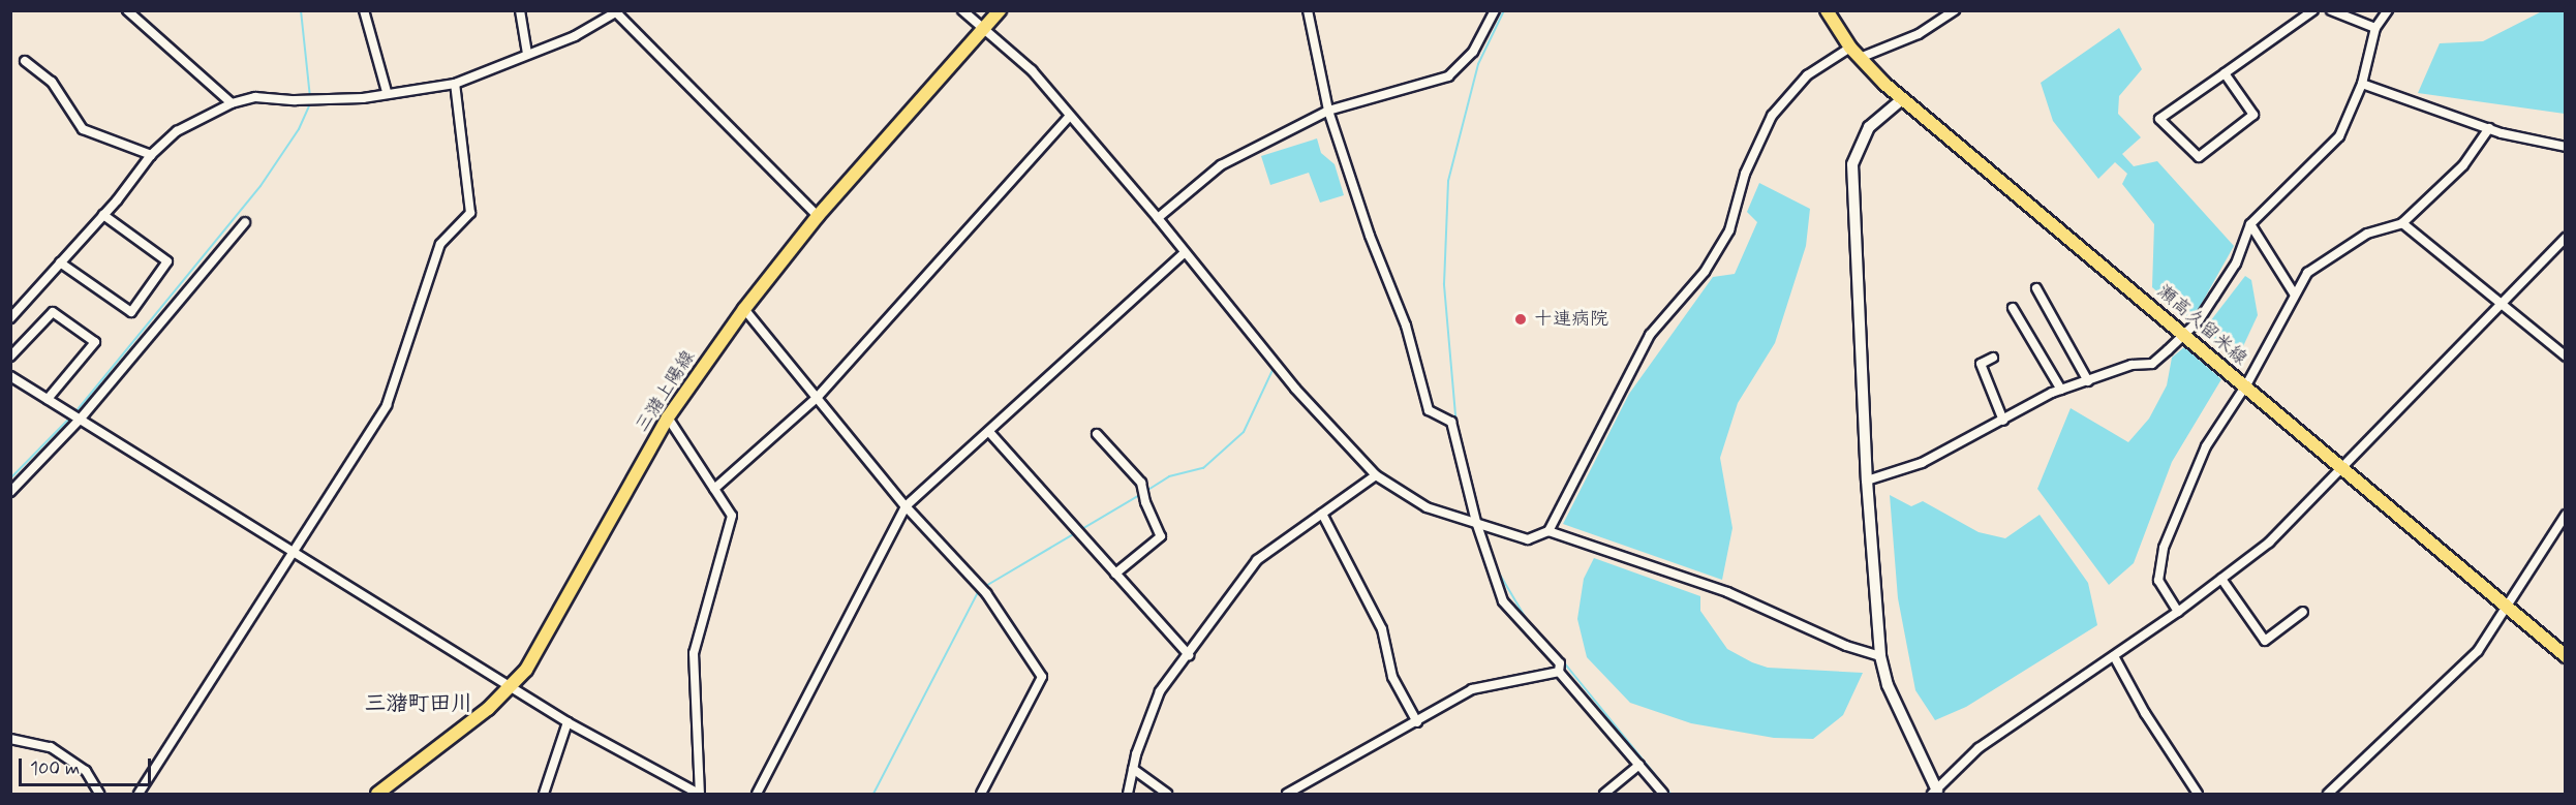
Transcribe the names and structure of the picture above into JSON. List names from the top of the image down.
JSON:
{
  "streets": {
    "main road": ["瀬高久留米線", "三潴上陽線"]
  },
  "districts": ["三潴町田川"],
  "places": ["十連病院"],
  "scale_bar": "100 m"
}
